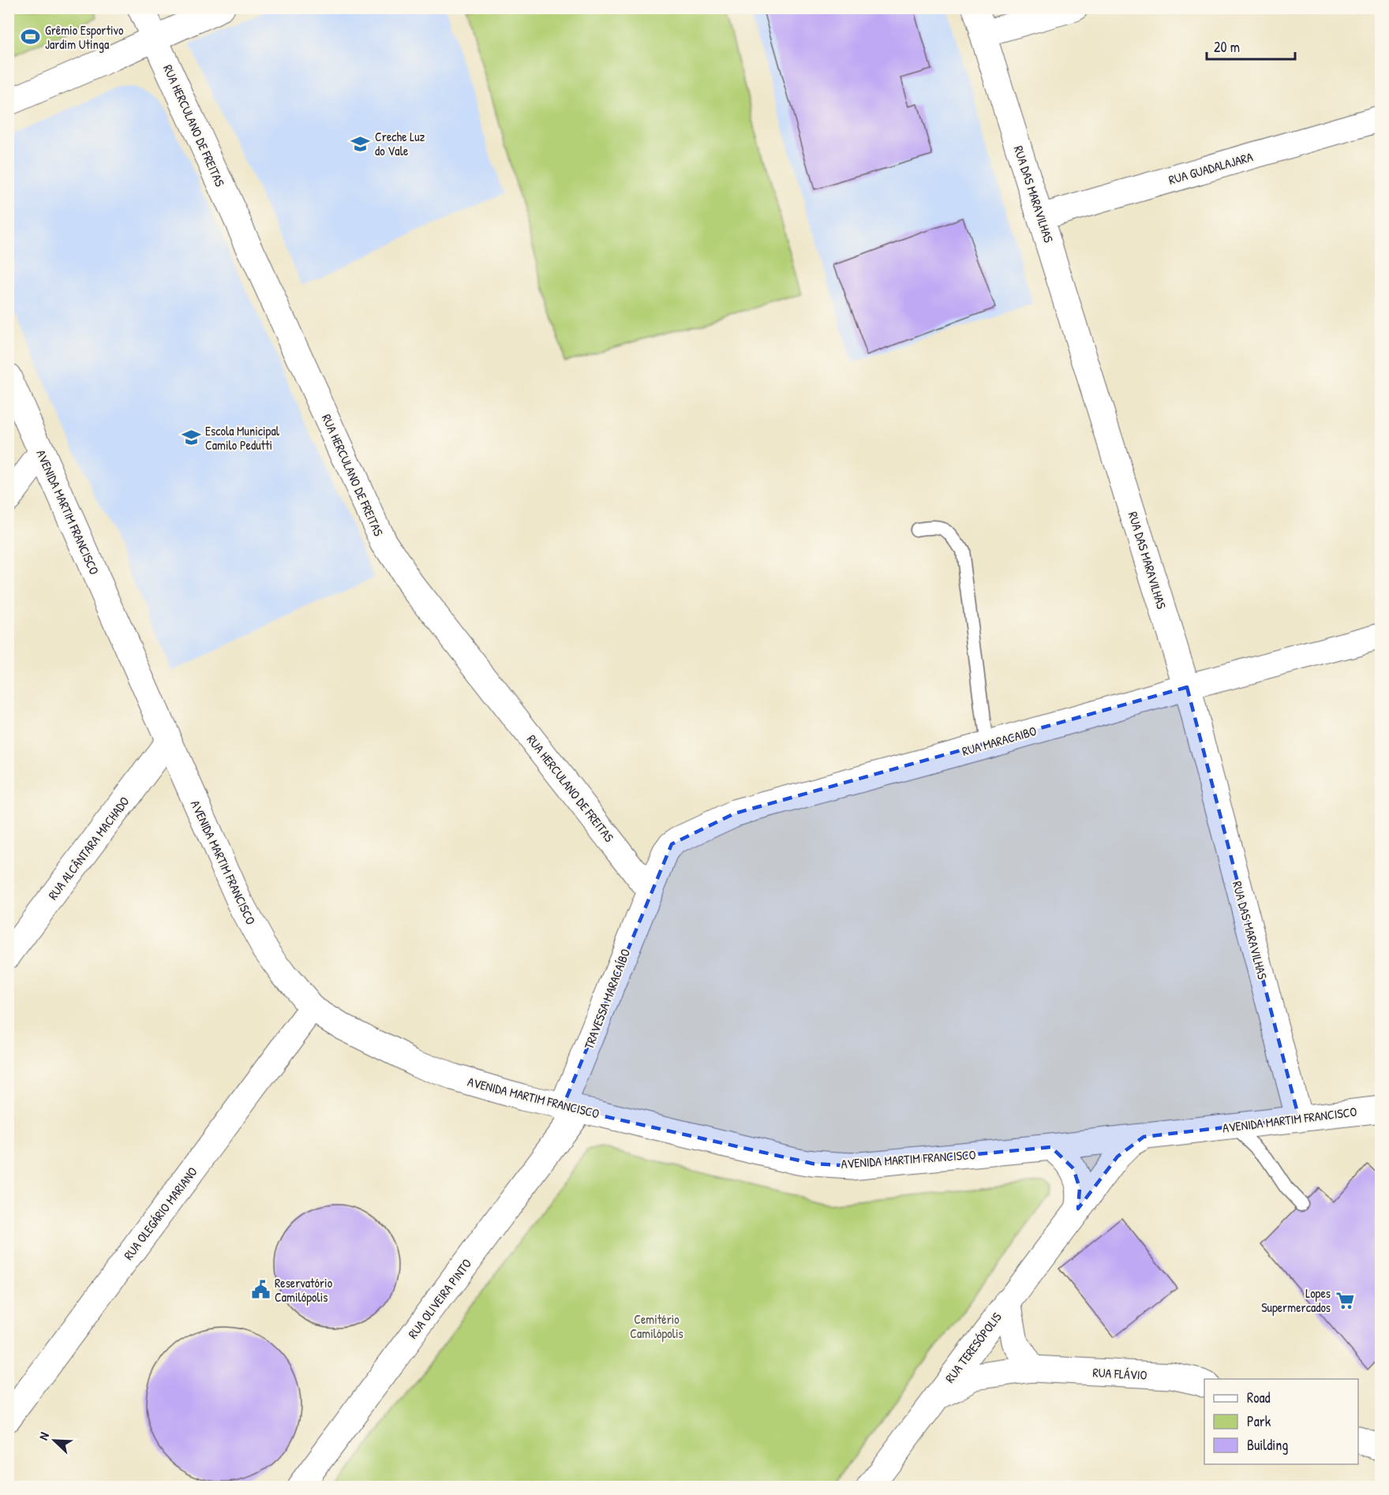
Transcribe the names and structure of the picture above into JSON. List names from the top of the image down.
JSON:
{
  "streets": {
    "street": [
      "RUA HERCULANO DE FREITAS",
      "RUA GUADALAJARA",
      "RUA DAS MARAVILHAS",
      "AVENIDA MARTIM FRANCISCO",
      "RUA MARACAIBO",
      "RUA ALCÂNTARA MACHADO",
      "TRAVESSA MARACAÍBO",
      "RUA OLEGÁRIO MARIANO",
      "RUA OLIVEIRA PINTO",
      "RUA TERESÓPOLIS",
      "RUA FLÁVIO"
    ]
  },
  "crossings": [
    ["RUA HERCULANO DE FREITAS", "RUA MARACAIBO"],
    ["RUA HERCULANO DE FREITAS", "TRAVESSA MARACAÍBO"],
    ["RUA GUADALAJARA", "RUA DAS MARAVILHAS"],
    ["RUA DAS MARAVILHAS", "AVENIDA MARTIM FRANCISCO"],
    ["RUA DAS MARAVILHAS", "RUA MARACAIBO"],
    ["AVENIDA MARTIM FRANCISCO", "RUA ALCÂNTARA MACHADO"],
    ["AVENIDA MARTIM FRANCISCO", "TRAVESSA MARACAÍBO"],
    ["AVENIDA MARTIM FRANCISCO", "RUA OLEGÁRIO MARIANO"],
    ["AVENIDA MARTIM FRANCISCO", "RUA OLIVEIRA PINTO"],
    ["AVENIDA MARTIM FRANCISCO", "RUA TERESÓPOLIS"],
    ["RUA MARACAIBO", "TRAVESSA MARACAÍBO"],
    ["TRAVESSA MARACAÍBO", "RUA OLIVEIRA PINTO"],
    ["RUA TERESÓPOLIS", "RUA FLÁVIO"]
  ],
  "parks": ["Cemitério Camilópolis"],
  "places": {
    "sports": ["Grêmio Esportivo Jardim Utinga"],
    "school or university": ["Creche Luz do Vale", "Escola Municipal Camilo Pedutti"],
    "public building": ["Reservatório Camilópolis"],
    "supermarket": ["Lopes Supermercados"]
  },
  "legend": ["Road", "Park", "Building"],
  "scale_bar": "20 m",
  "north": "top left"
}
